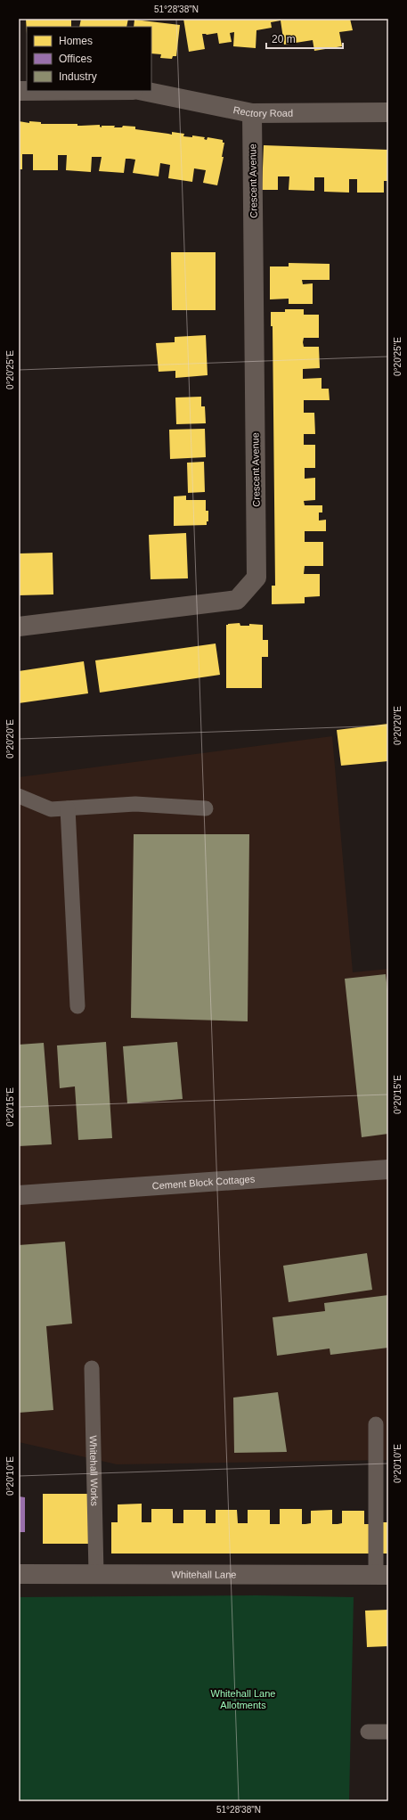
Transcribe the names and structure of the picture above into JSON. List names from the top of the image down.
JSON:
{
  "streets": {
    "street": [
      "Rectory Road",
      "Crescent Avenue",
      "Cement Block Cottages",
      "Whitehall Lane"
    ],
    "lane": ["Whitehall Works"]
  },
  "crossings": [
    ["Rectory Road", "Crescent Avenue"],
    ["Whitehall Works", "Whitehall Lane"]
  ],
  "parks": ["Whitehall Lane Allotments"],
  "legend": ["Homes", "Offices", "Industry"],
  "scale_bar": "20 m",
  "coordinates": [
    "51°28'38\"N",
    "0°20'25\"E",
    "0°20'20\"E",
    "0°20'15\"E",
    "0°20'10\"E"
  ]
}
